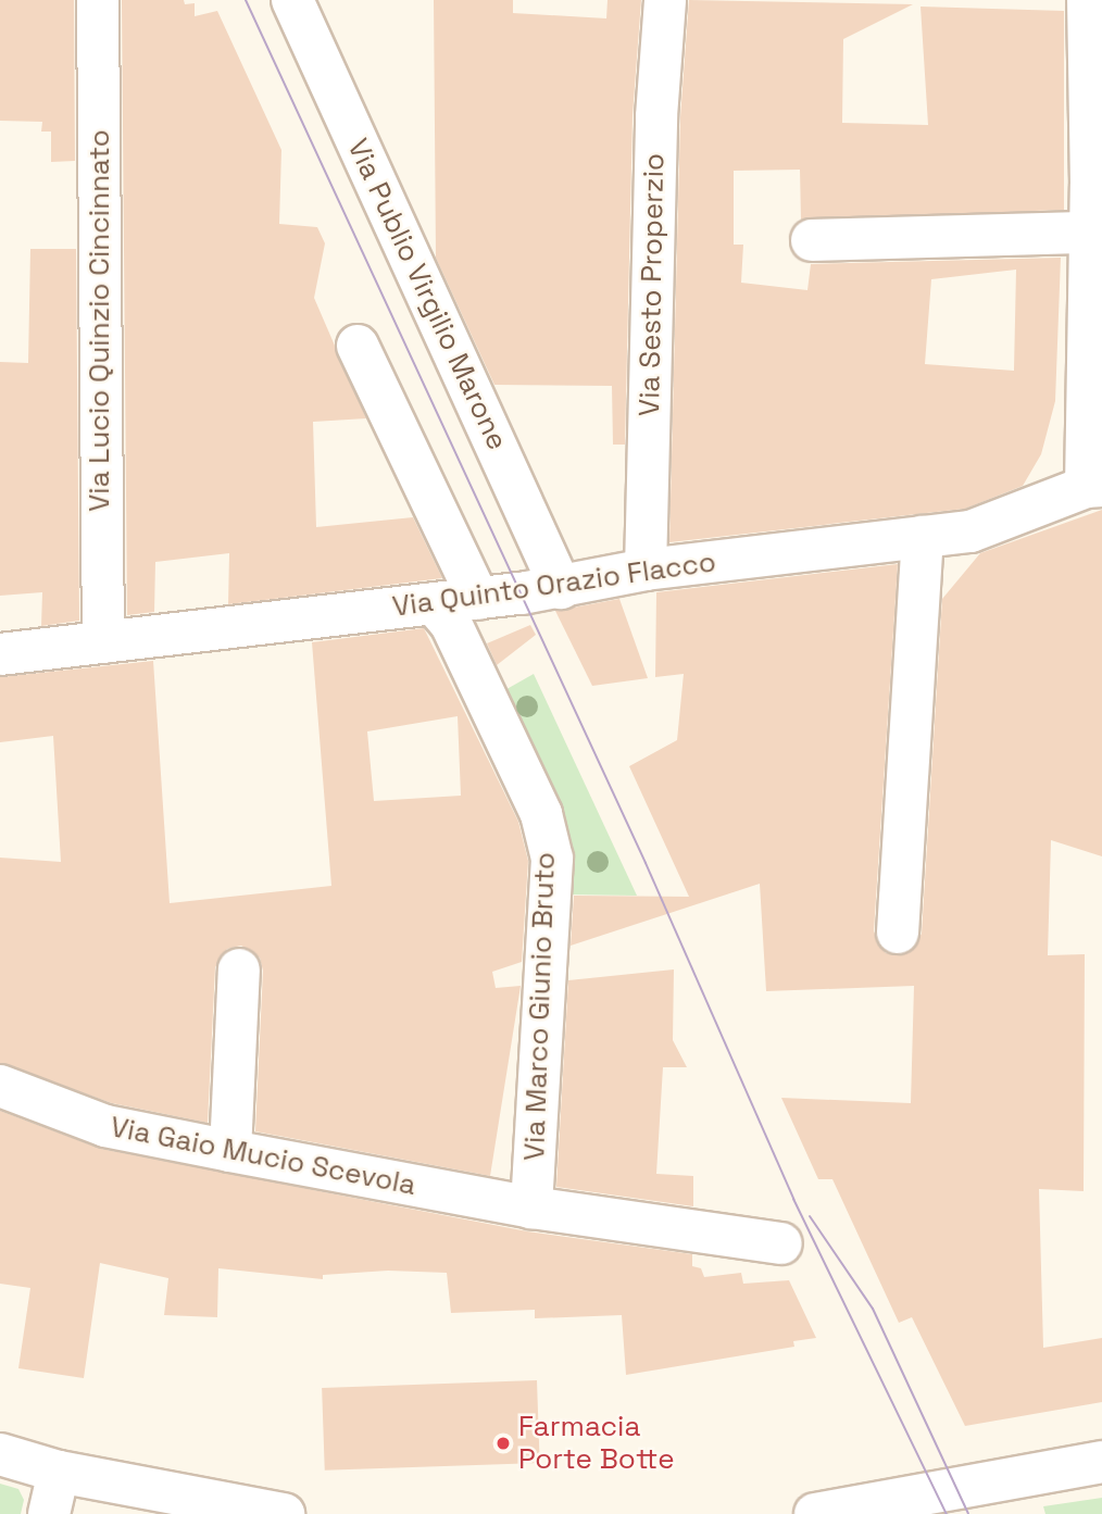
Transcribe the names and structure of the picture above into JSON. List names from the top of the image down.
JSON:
{
  "streets": {
    "street": [
      "Via Sesto Properzio",
      "Via Publio Virgilio Marone",
      "Via Lucio Quinzio Cincinnato",
      "Via Quinto Orazio Flacco",
      "Via Marco Giunio Bruto",
      "Via Gaio Mucio Scevola"
    ]
  },
  "crossings": [
    ["Via Sesto Properzio", "Via Quinto Orazio Flacco"],
    ["Via Publio Virgilio Marone", "Via Quinto Orazio Flacco"],
    ["Via Lucio Quinzio Cincinnato", "Via Quinto Orazio Flacco"],
    ["Via Quinto Orazio Flacco", "Via Marco Giunio Bruto"],
    ["Via Marco Giunio Bruto", "Via Gaio Mucio Scevola"]
  ],
  "places": ["Farmacia Porte Botte"]
}
